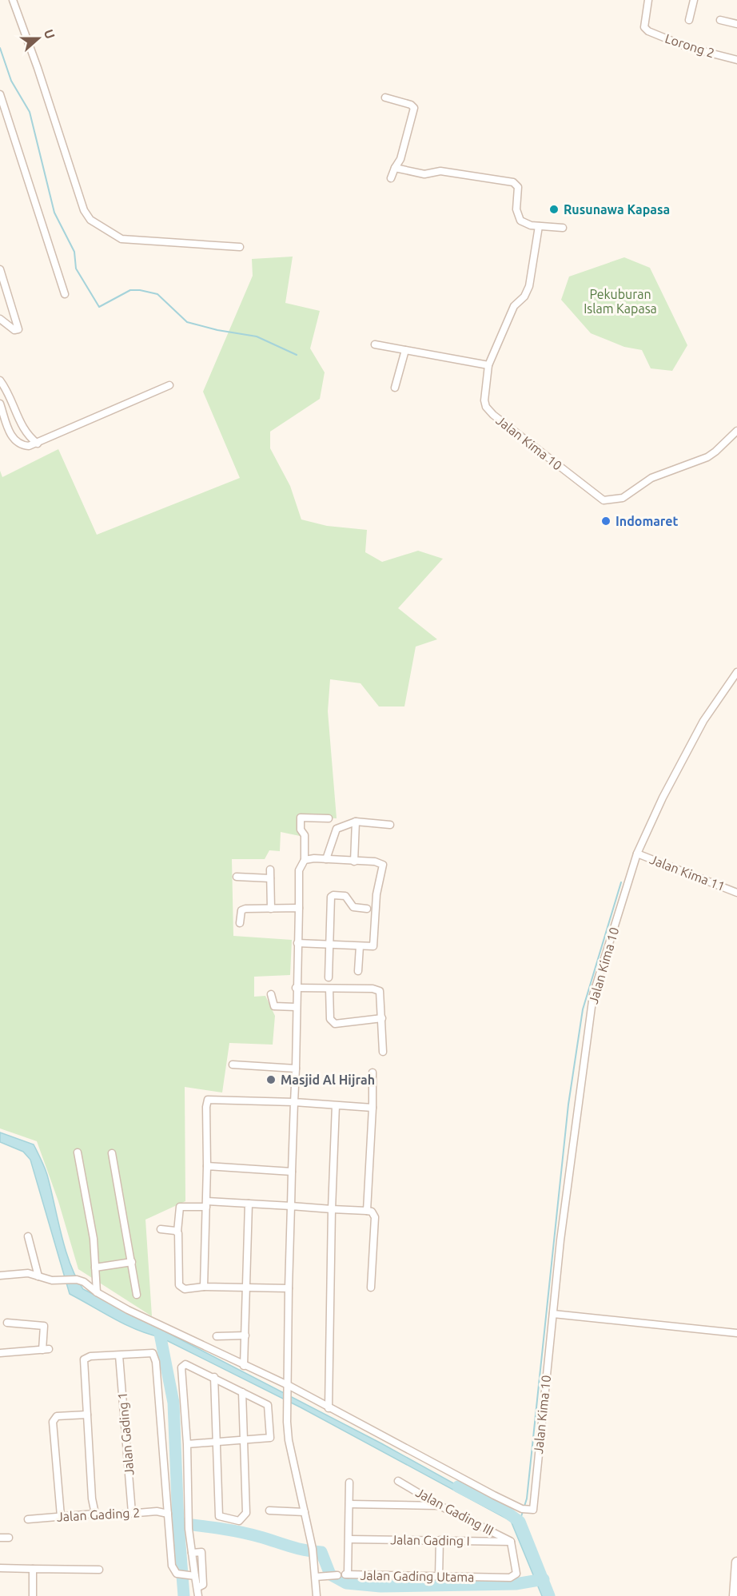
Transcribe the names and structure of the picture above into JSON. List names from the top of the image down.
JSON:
{
  "streets": {
    "street": [
      "Lorong 2",
      "Jalan Kima 10",
      "Jalan Kima 11",
      "Jalan Gading 1",
      "Jalan Gading III",
      "Jalan Gading 2",
      "Jalan Gading I",
      "Jalan Gading Utama"
    ]
  },
  "crossings": [
    ["Jalan Kima 10", "Jalan Kima 11"],
    ["Jalan Gading 1", "Jalan Gading 2"],
    ["Jalan Gading III", "Jalan Gading I"],
    ["Jalan Gading III", "Jalan Gading Utama"],
    ["Jalan Gading I", "Jalan Gading Utama"]
  ],
  "parks": ["Pekuburan Islam Kapasa"],
  "places": ["Rusunawa Kapasa", "Indomaret", "Masjid Al Hijrah"],
  "north": "right"
}
